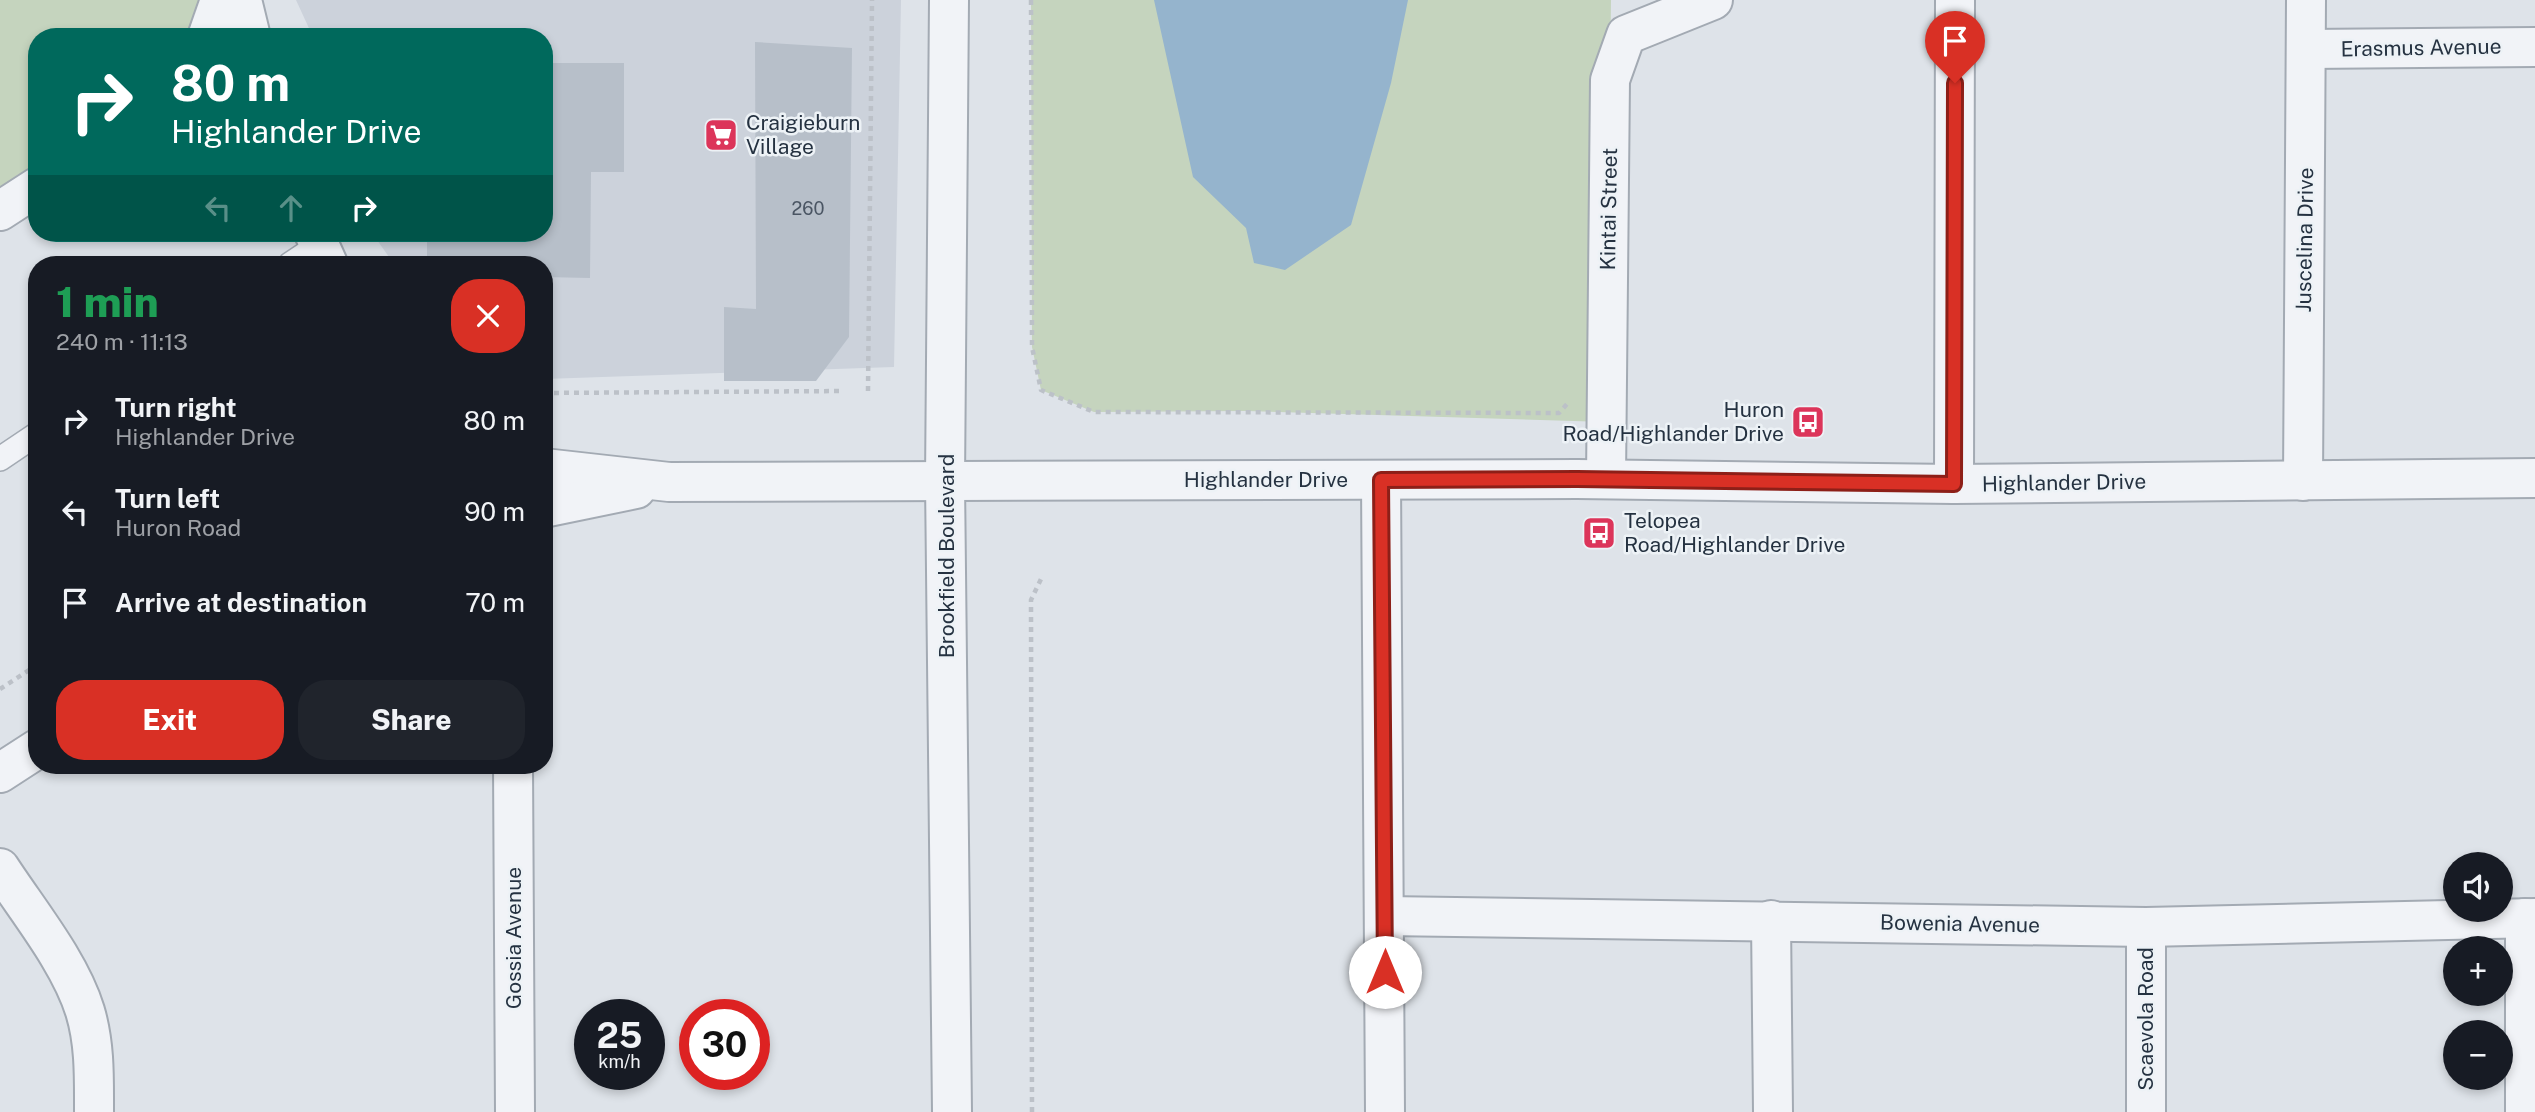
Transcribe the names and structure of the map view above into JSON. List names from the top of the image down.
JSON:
{
  "streets": {
    "street": [
      "Erasmus Avenue",
      "Kintai Street",
      "Juscelina Drive",
      "Highlander Drive",
      "Brookfield Boulevard",
      "Bowenia Avenue",
      "Gossia Avenue",
      "Scaevola Road"
    ]
  },
  "crossings": [
    ["Erasmus Avenue", "Juscelina Drive"],
    ["Kintai Street", "Highlander Drive"],
    ["Juscelina Drive", "Highlander Drive"],
    ["Highlander Drive", "Brookfield Boulevard"],
    ["Bowenia Avenue", "Scaevola Road"]
  ],
  "places": {
    "supermarket": ["Craigieburn Village"],
    "bus stop": ["Huron Road/Highlander Drive", "Telopea Road/Highlander Drive"]
  },
  "house_numbers": ["260"],
  "page": {
    "turn": ["80 m", "Highlander Drive"],
    "heading": ["1 min", "240 m · 11:13"],
    "list": [
      {
        "name": "Turn right",
        "note": "Highlander Drive",
        "value": "80 m"
      },
      {
        "name": "Turn left",
        "note": "Huron Road",
        "value": "90 m"
      },
      {
        "name": "Arrive at destination",
        "value": "70 m"
      }
    ],
    "buttons": ["Exit", "Share"],
    "map_buttons": ["+", "−"],
    "speed": "25 km/h",
    "limit": "30"
  }
}
